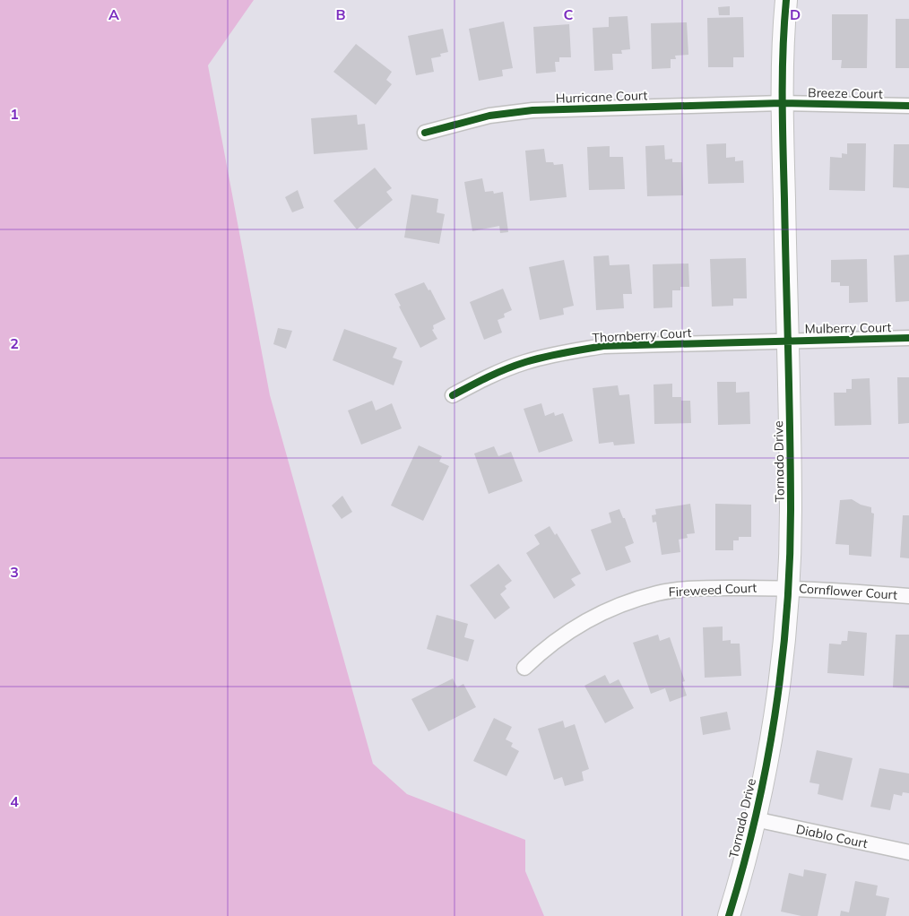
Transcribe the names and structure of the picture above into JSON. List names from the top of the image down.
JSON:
{
  "streets": {
    "street": [
      "Breeze Court",
      "Hurricane Court",
      "Mulberry Court",
      "Thornberry Court",
      "Tornado Drive",
      "Fireweed Court",
      "Cornflower Court",
      "Diablo Court"
    ]
  },
  "crossings": [
    ["Breeze Court", "Hurricane Court"],
    ["Breeze Court", "Tornado Drive"],
    ["Hurricane Court", "Tornado Drive"],
    ["Mulberry Court", "Thornberry Court"],
    ["Mulberry Court", "Tornado Drive"],
    ["Thornberry Court", "Tornado Drive"],
    ["Tornado Drive", "Fireweed Court"],
    ["Tornado Drive", "Cornflower Court"],
    ["Tornado Drive", "Diablo Court"],
    ["Fireweed Court", "Cornflower Court"]
  ],
  "grid": {
    "columns": [
      "A",
      "B",
      "C",
      "D"
    ],
    "rows": [
      "1",
      "2",
      "3",
      "4"
    ]
  }
}
